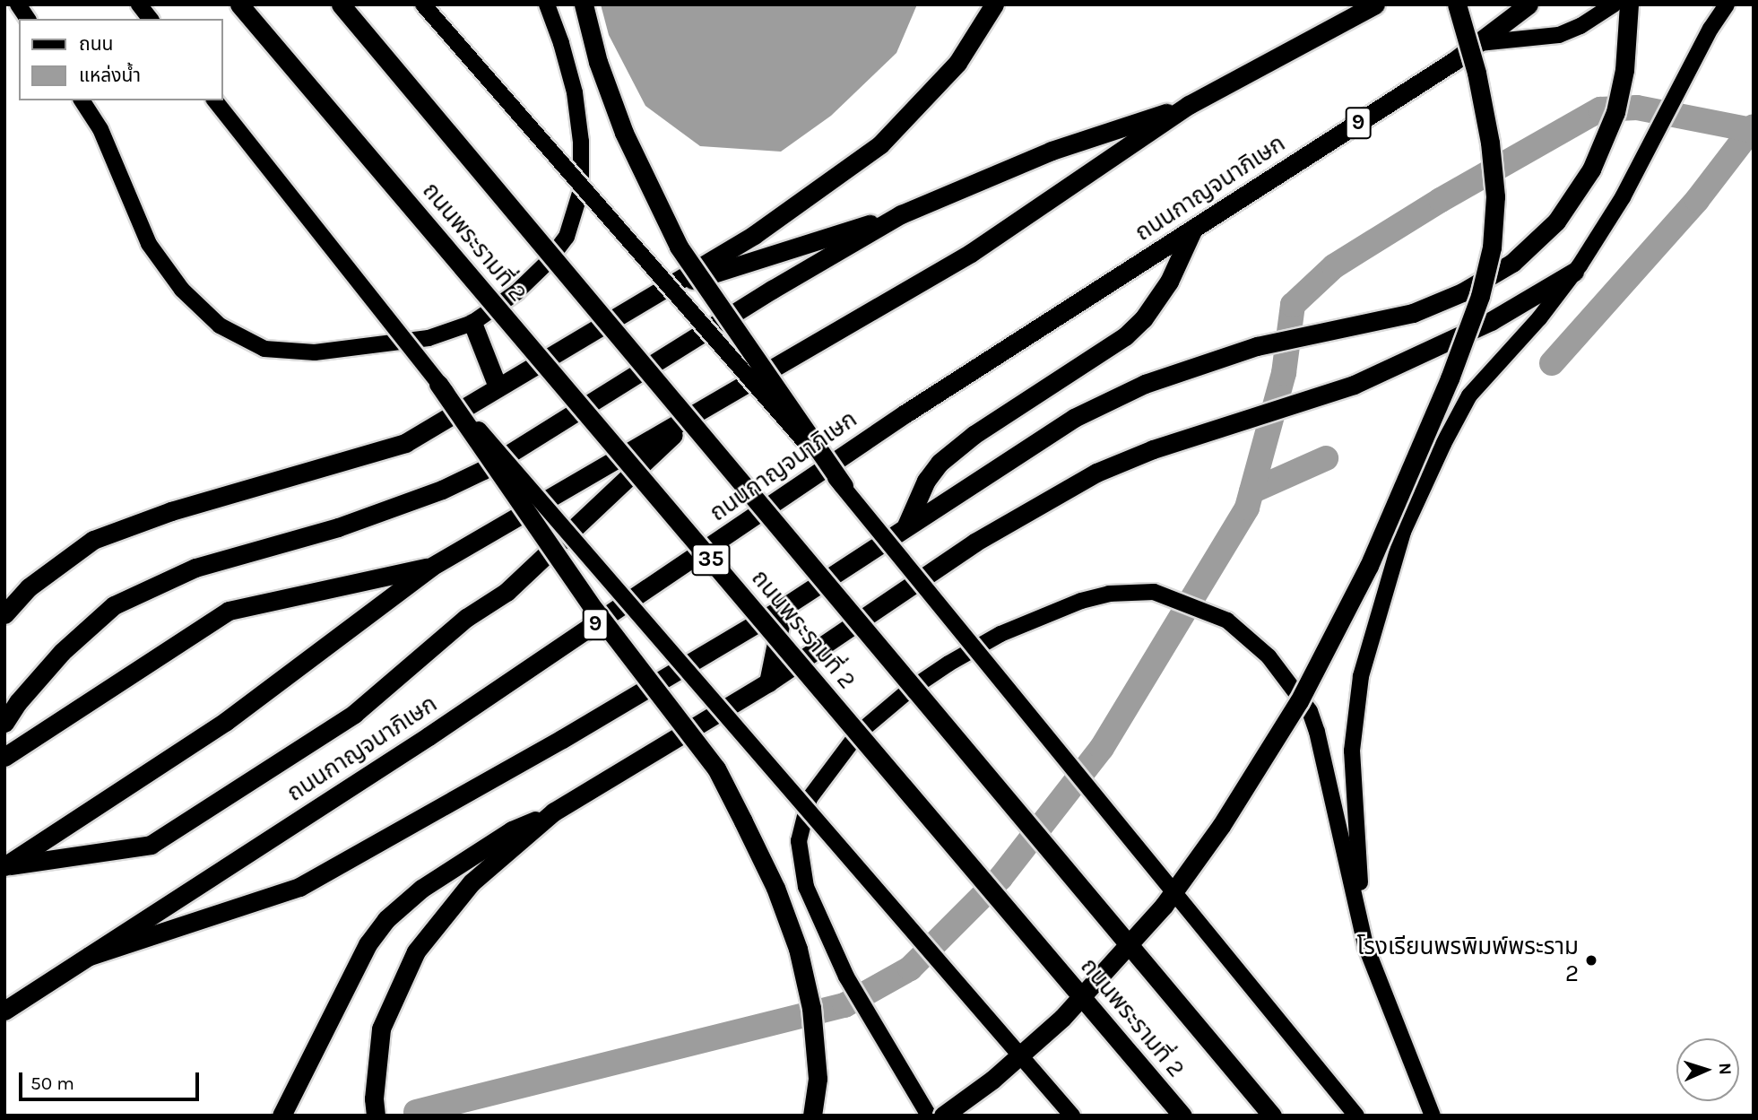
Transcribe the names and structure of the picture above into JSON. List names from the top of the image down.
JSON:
{
  "streets": {
    "highway": [
      "9",
      "ถนนกาญจนาภิเษก",
      "ถนนพระรามที่ 2",
      "35"
    ]
  },
  "places": ["โรงเรียนพรพิมพ์พระราม 2"],
  "legend": ["ถนน", "แหล่งน้ำ"],
  "scale_bar": "50 m",
  "north": "right"
}
